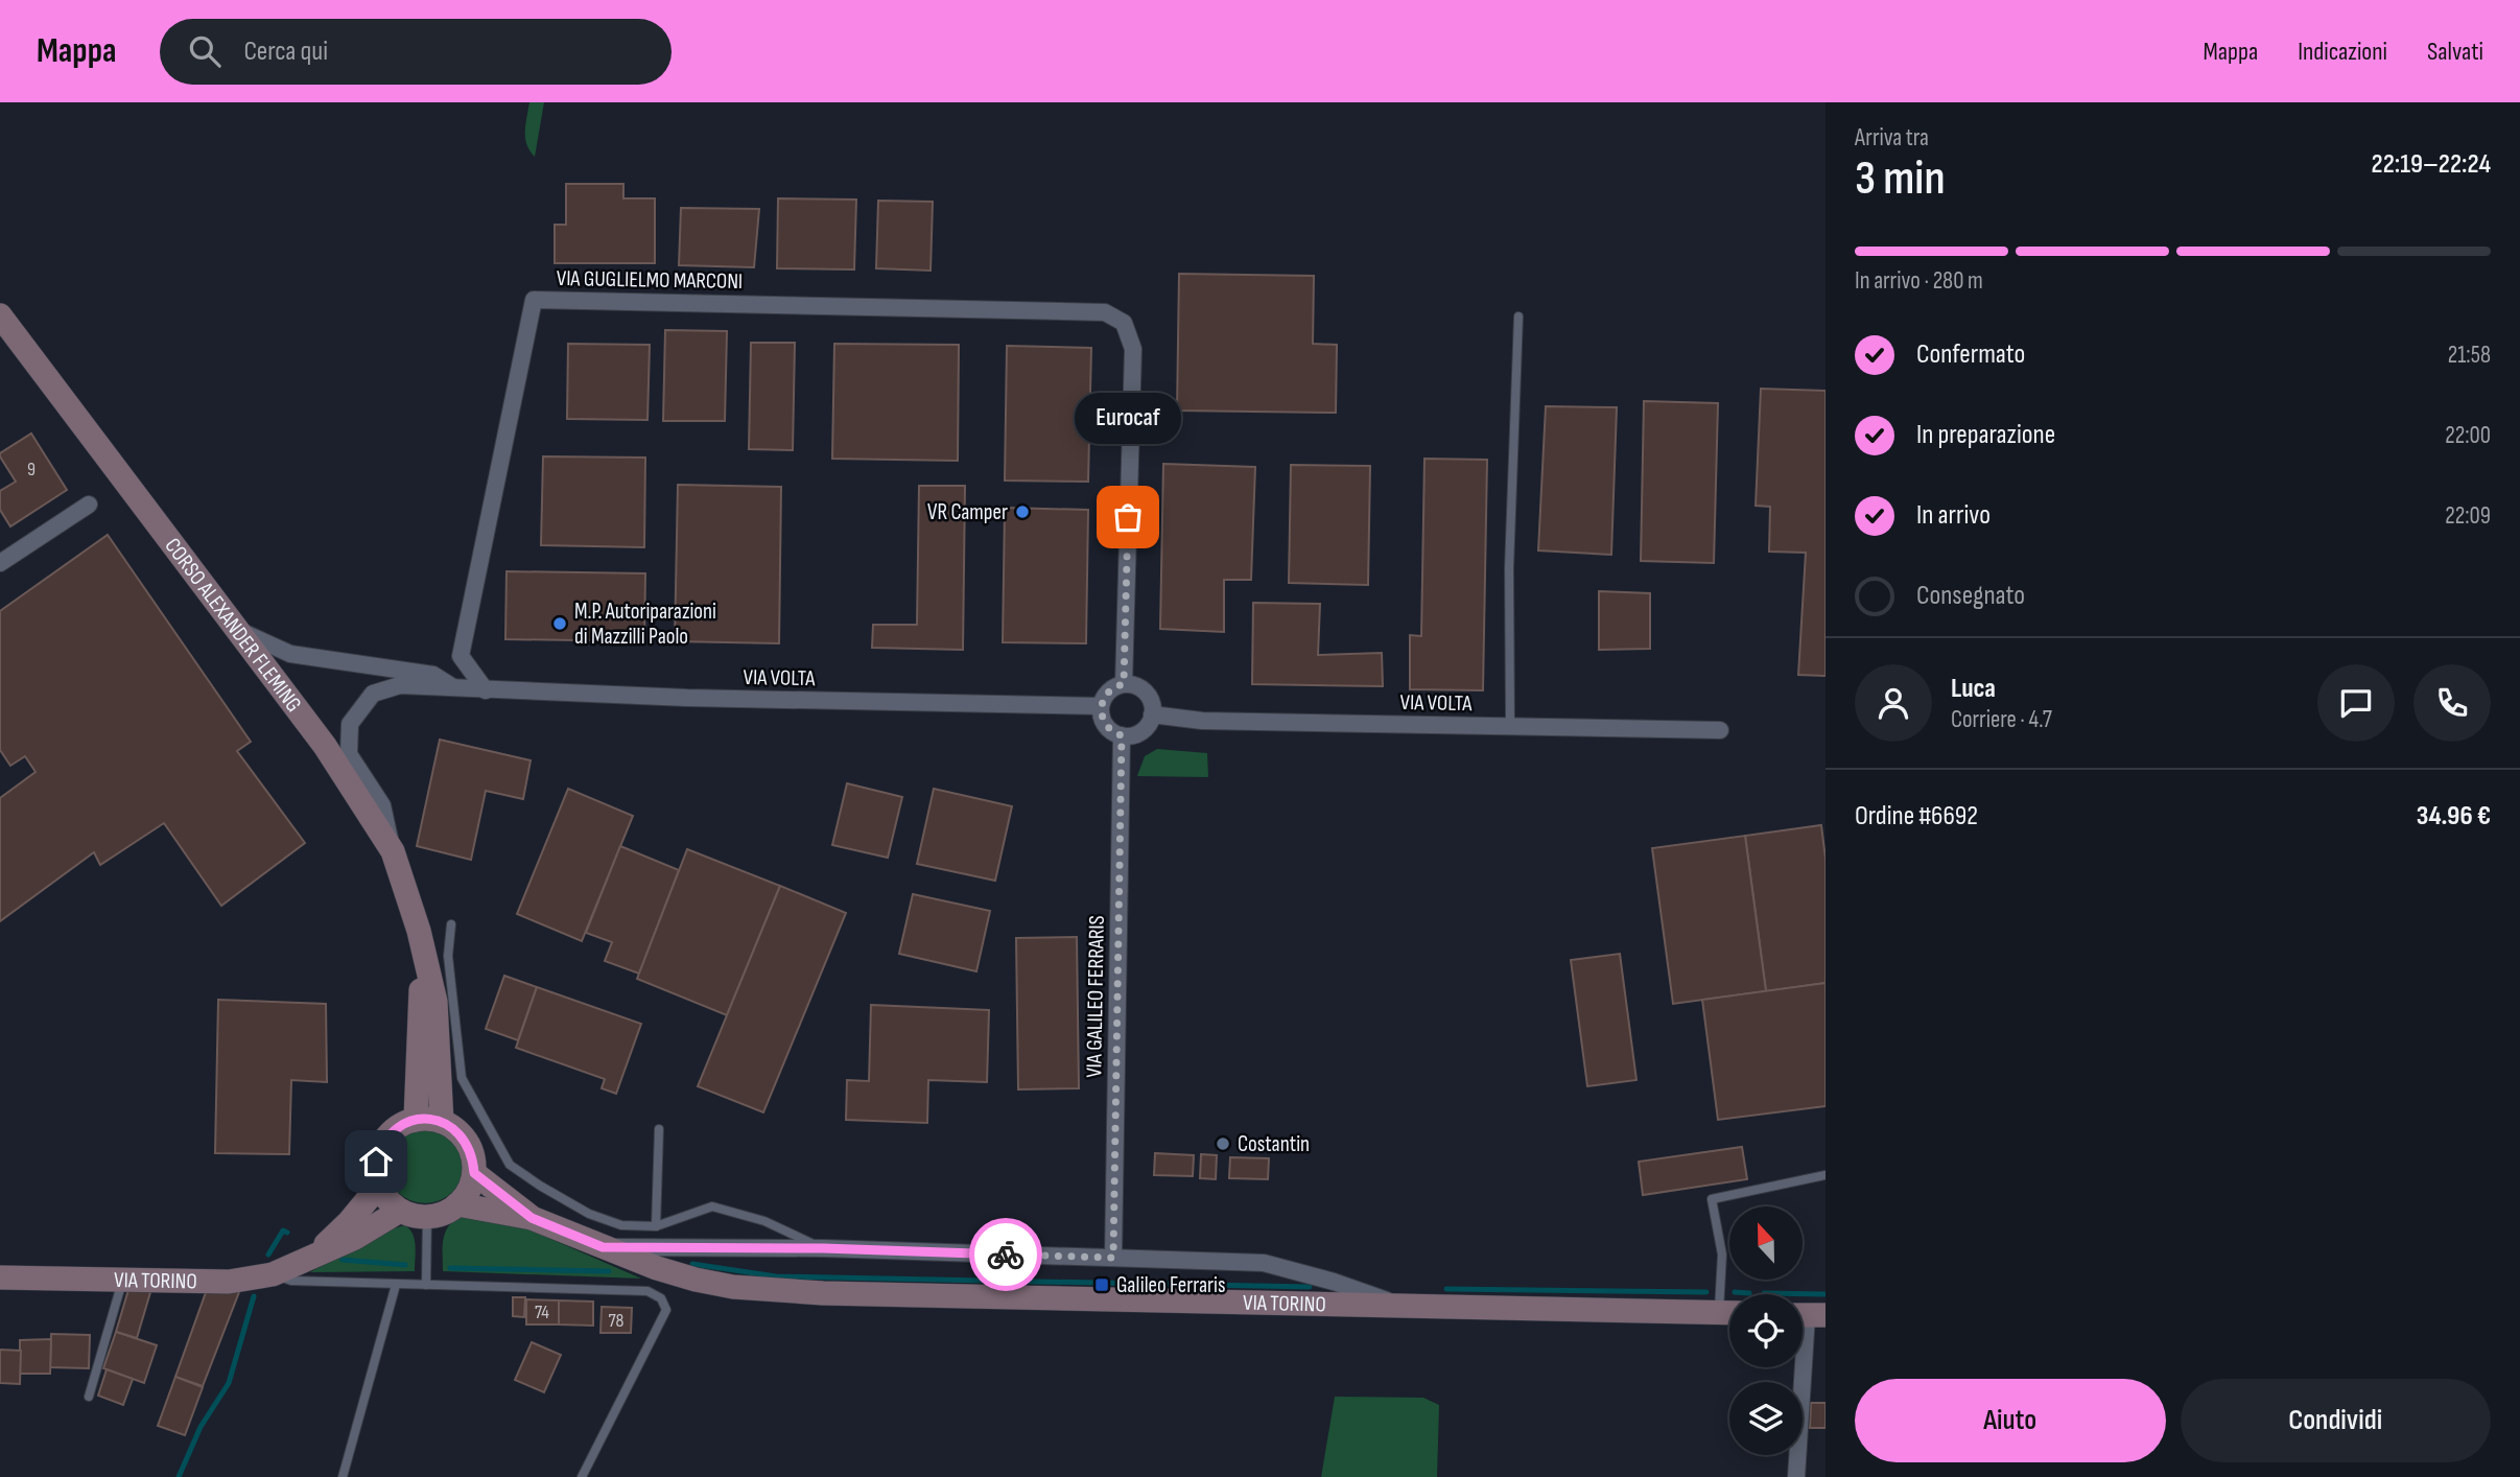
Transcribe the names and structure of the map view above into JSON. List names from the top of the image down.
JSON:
{
  "streets": {
    "street": [
      "VIA GUGLIELMO MARCONI",
      "CORSO ALEXANDER FLEMING",
      "VIA VOLTA",
      "VIA GALILEO FERRARIS",
      "VIA TORINO"
    ]
  },
  "crossings": [
    ["VIA GUGLIELMO MARCONI", "VIA VOLTA"],
    ["VIA GUGLIELMO MARCONI", "VIA GALILEO FERRARIS"],
    ["CORSO ALEXANDER FLEMING", "VIA VOLTA"],
    ["CORSO ALEXANDER FLEMING", "VIA TORINO"],
    ["VIA VOLTA", "VIA GALILEO FERRARIS"]
  ],
  "places": {
    "other": [
      "VR Camper",
      "Eurocaf",
      "M.P. Autoriparazioni di Mazzilli Paolo",
      "Costantin"
    ],
    "transit": ["Galileo Ferraris"]
  },
  "house_numbers": ["9", "74", "78"],
  "north": "top",
  "page": {
    "header": "Mappa",
    "search": "Cerca qui",
    "nav": ["Mappa", "Indicazioni", "Salvati"],
    "heading": ["3 min", "Arriva tra", "22:19–22:24"],
    "panel": [
      "Luca",
      "Corriere · 4.7",
      "Ordine #6692",
      "34.96 €"
    ],
    "bar": "In arrivo · 280 m",
    "list": [
      ["Confermato", "21:58"],
      ["In preparazione", "22:00"],
      ["In arrivo", "22:09"],
      "Consegnato"
    ],
    "bubble": "Eurocaf",
    "buttons": ["Aiuto", "Condividi"]
  }
}
